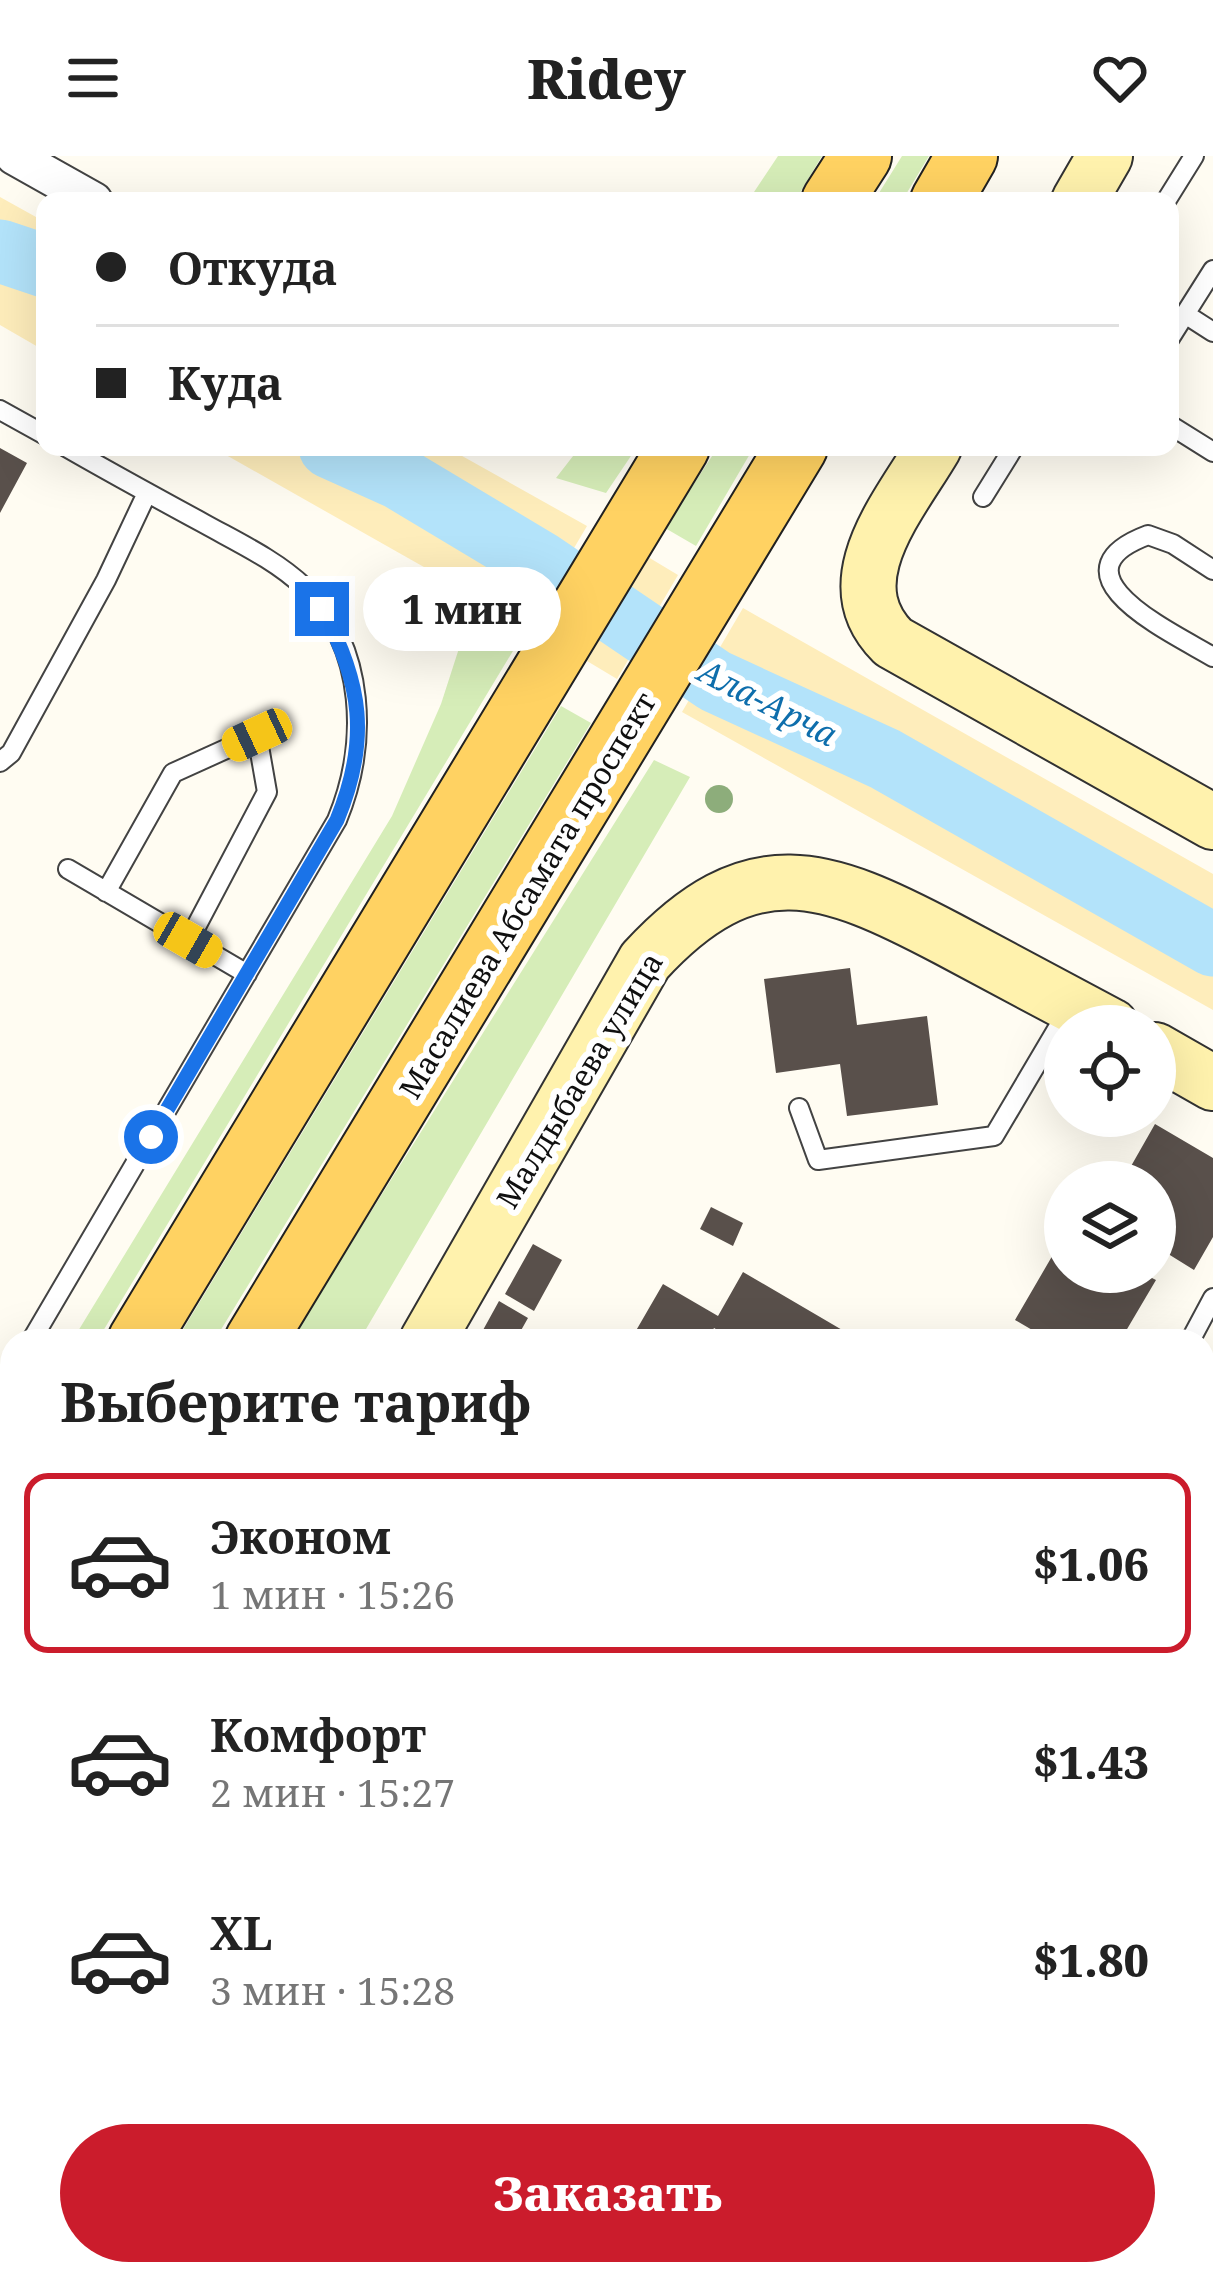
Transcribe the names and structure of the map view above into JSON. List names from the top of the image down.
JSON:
{
  "streets": {
    "main road": ["Масалиева Абсамата проспект"],
    "street": ["Малдыбаева улица"]
  },
  "water": ["Ала-Арча"],
  "page": {
    "header": "Ridey",
    "banner": ["Откуда", "Куда"],
    "bubble": "1 мин",
    "heading": "Выберите тариф",
    "list": [
      {
        "name": "Эконом",
        "note": "1 мин · 15:26",
        "value": "$1.06"
      },
      {
        "name": "Комфорт",
        "note": "2 мин · 15:27",
        "value": "$1.43"
      },
      {
        "name": "XL",
        "note": "3 мин · 15:28",
        "value": "$1.80"
      }
    ],
    "buttons": "Заказать"
  }
}
